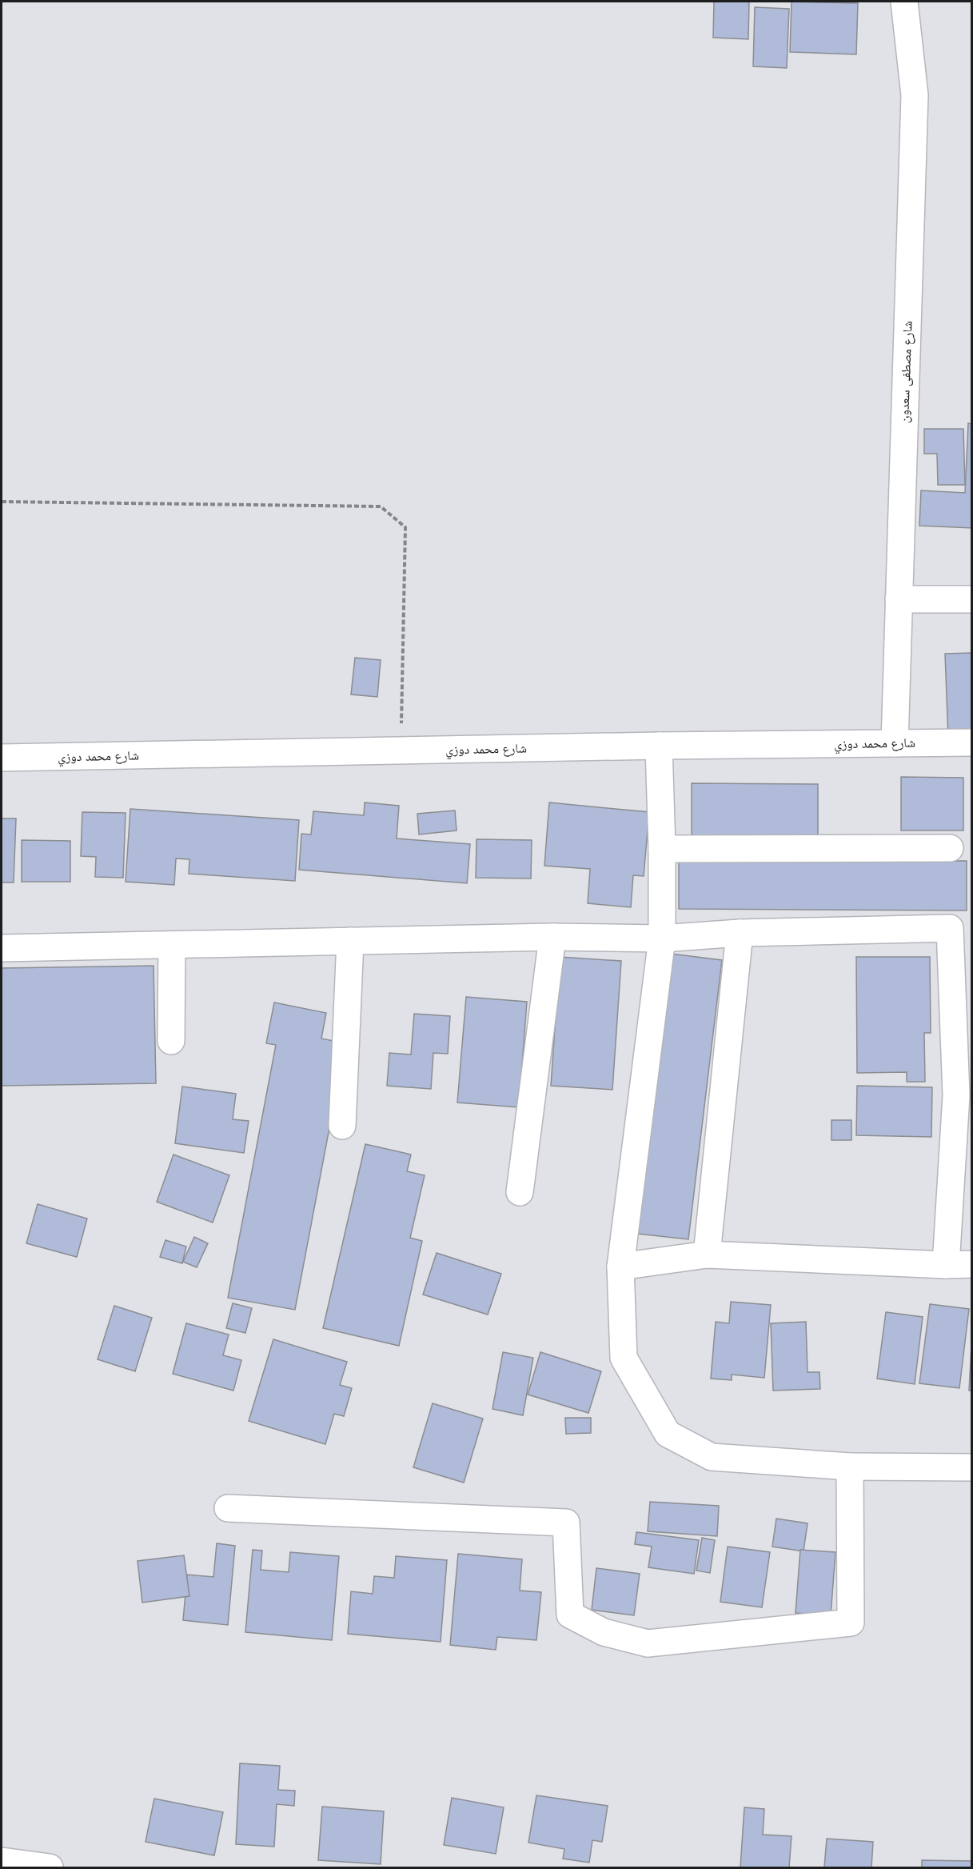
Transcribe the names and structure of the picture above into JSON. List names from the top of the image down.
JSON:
{
  "streets": {
    "street": ["شارع مصطفى سعدون", "شارع محمد دوزي"]
  },
  "crossings": [
    ["شارع مصطفى سعدون", "شارع محمد دوزي"]
  ]
}
